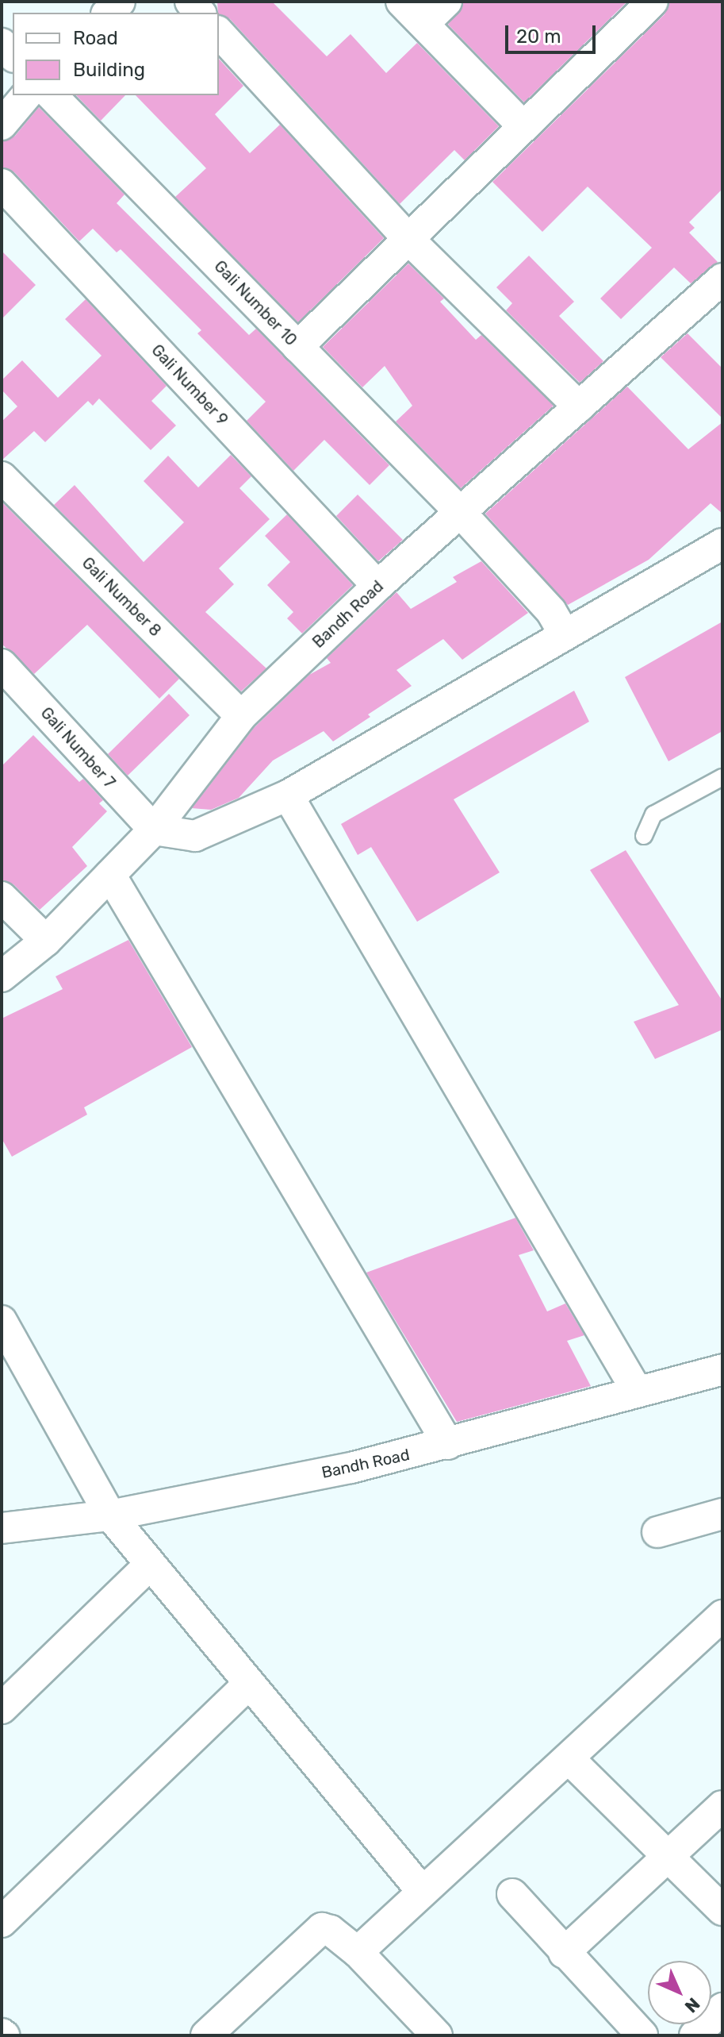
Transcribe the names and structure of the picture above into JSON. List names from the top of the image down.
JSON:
{
  "streets": {
    "street": [
      "Gali Number 10",
      "Gali Number 9",
      "Gali Number 8",
      "Bandh Road",
      "Gali Number 7"
    ]
  },
  "crossings": [
    ["Gali Number 10", "Bandh Road"],
    ["Gali Number 9", "Bandh Road"],
    ["Gali Number 8", "Bandh Road"],
    ["Bandh Road", "Gali Number 7"]
  ],
  "legend": ["Road", "Building"],
  "scale_bar": "20 m",
  "north": "bottom right"
}
